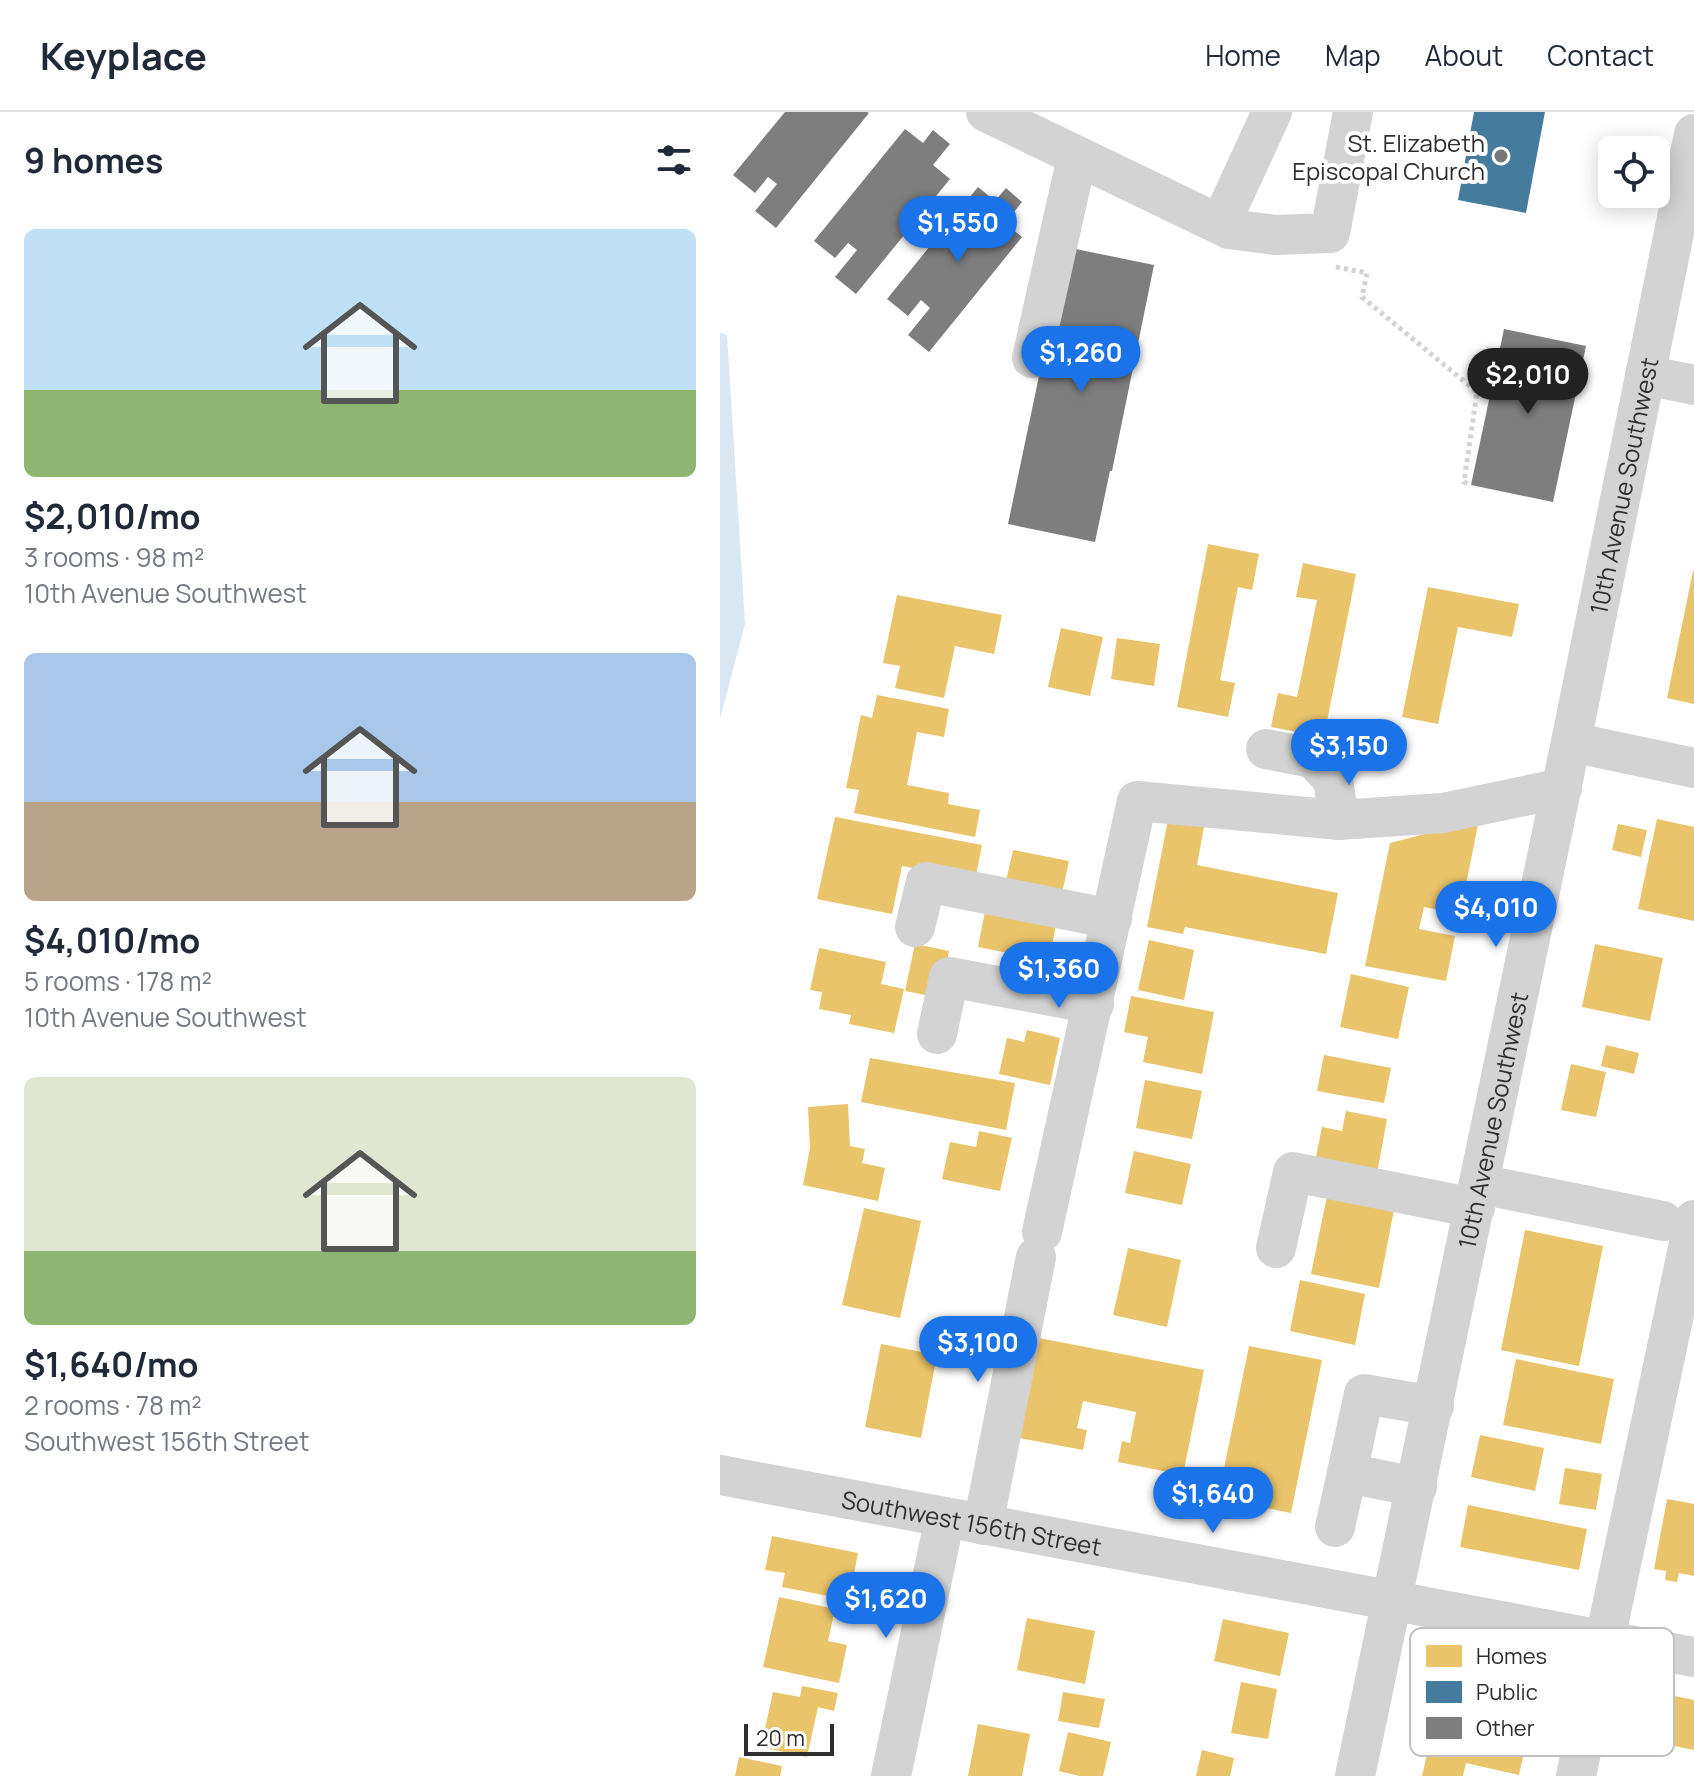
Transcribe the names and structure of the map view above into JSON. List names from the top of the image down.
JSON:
{
  "streets": {
    "street": ["10th Avenue Southwest", "Southwest 156th Street"]
  },
  "crossings": [
    ["10th Avenue Southwest", "Southwest 156th Street"]
  ],
  "places": ["St. Elizabeth Episcopal Church"],
  "legend": ["Homes", "Public", "Other"],
  "scale_bar": "20 m",
  "page": {
    "header": "Keyplace",
    "nav": [
      "Home",
      "Map",
      "About",
      "Contact"
    ],
    "heading": "9 homes",
    "price": [
      "$1,550",
      "$1,260",
      "$2,010",
      "$3,150",
      "$4,010",
      "$1,360",
      "$3,100",
      "$1,640",
      "$1,620"
    ],
    "list": [
      {
        "name": "$2,010/mo",
        "note": "3 rooms · 98 m² · 10th Avenue Southwest"
      },
      {
        "name": "$4,010/mo",
        "note": "5 rooms · 178 m² · 10th Avenue Southwest"
      },
      {
        "name": "$1,640/mo",
        "note": "2 rooms · 78 m² · Southwest 156th Street"
      }
    ],
    "scale": "20 m"
  }
}
